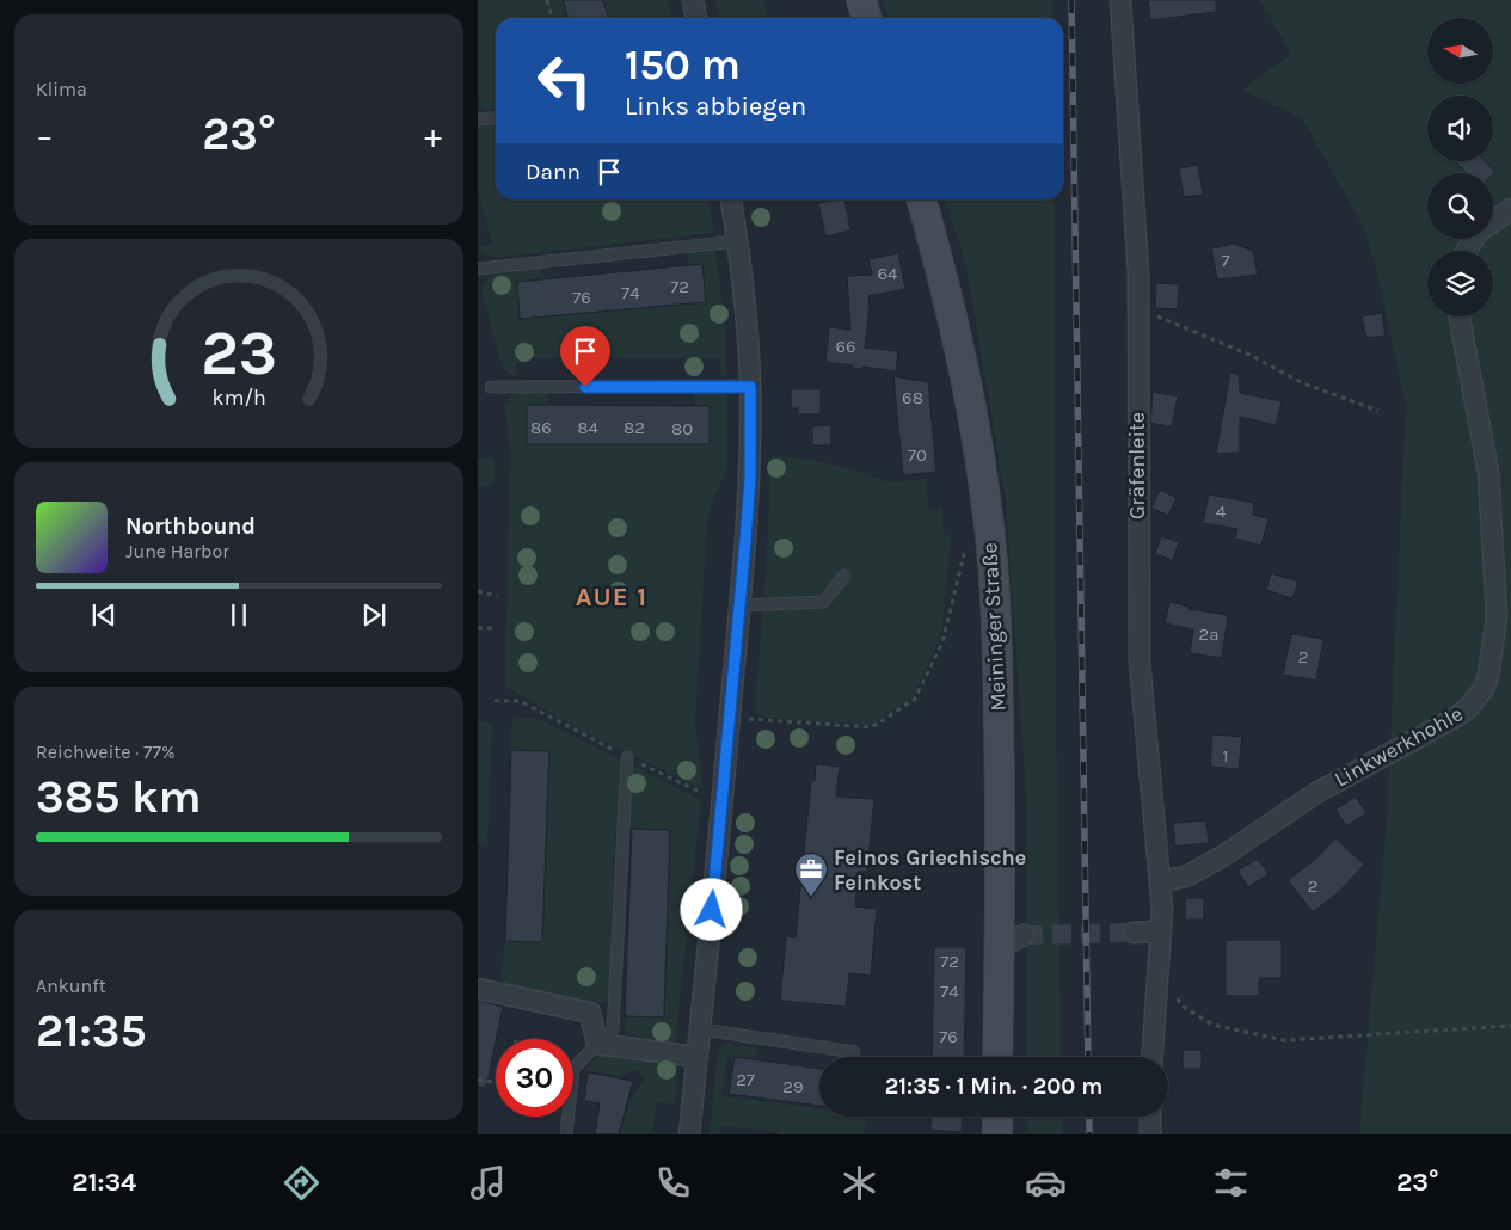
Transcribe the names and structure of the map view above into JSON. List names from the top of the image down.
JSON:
{
  "streets": {
    "main road": ["Meininger Straße"],
    "street": ["Gräfenleite", "Linkwerkhohle"]
  },
  "crossings": [
    ["Gräfenleite", "Linkwerkhohle"]
  ],
  "districts": ["AUE 1"],
  "places": {
    "office": ["Feinos Griechische Feinkost"]
  },
  "house_numbers": [
    "7",
    "64",
    "72",
    "74",
    "76",
    "66",
    "68",
    "86",
    "84",
    "82",
    "80",
    "70",
    "4",
    "2a",
    "2",
    "1",
    "2",
    "72",
    "74",
    "76",
    "27",
    "29"
  ],
  "north": "left",
  "page": {
    "tile": [
      "Klima",
      ["Reichweite · 77%", "385 km"],
      ["Ankunft", "21:35"]
    ],
    "turn": ["150 m", "Links abbiegen"],
    "heat": ["−", "23°", "+"],
    "then": "Dann",
    "song": ["Northbound", "June Harbor"],
    "limit": "30",
    "trip": "21:35 · 1 Min. · 200 m",
    "tabs": ["21:34", "23°"],
    "gauge": ["23", "km/h"]
  }
}
